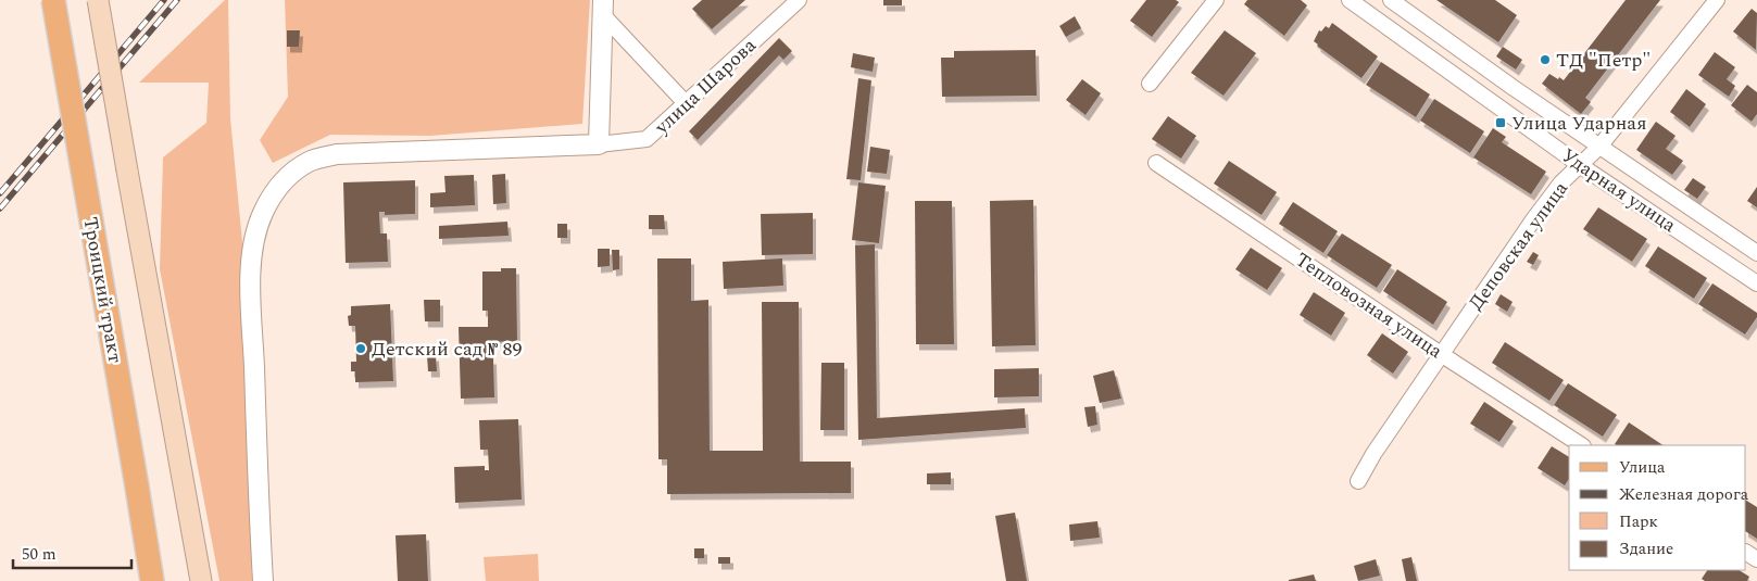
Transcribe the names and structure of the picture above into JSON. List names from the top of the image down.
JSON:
{
  "streets": {
    "main road": ["Троицкий тракт"],
    "street": [
      "улица Шарова",
      "Ударная улица",
      "Деповская улица",
      "Тепловозная улица"
    ]
  },
  "crossings": [
    ["Ударная улица", "Деповская улица"],
    ["Деповская улица", "Тепловозная улица"]
  ],
  "places": {
    "other": ["ТД \"Петр\"", "Детский сад № 89"],
    "transit": ["Улица Ударная"]
  },
  "legend": [
    "Улица",
    "Железная дорога",
    "Парк",
    "Здание"
  ],
  "scale_bar": "50 m"
}
